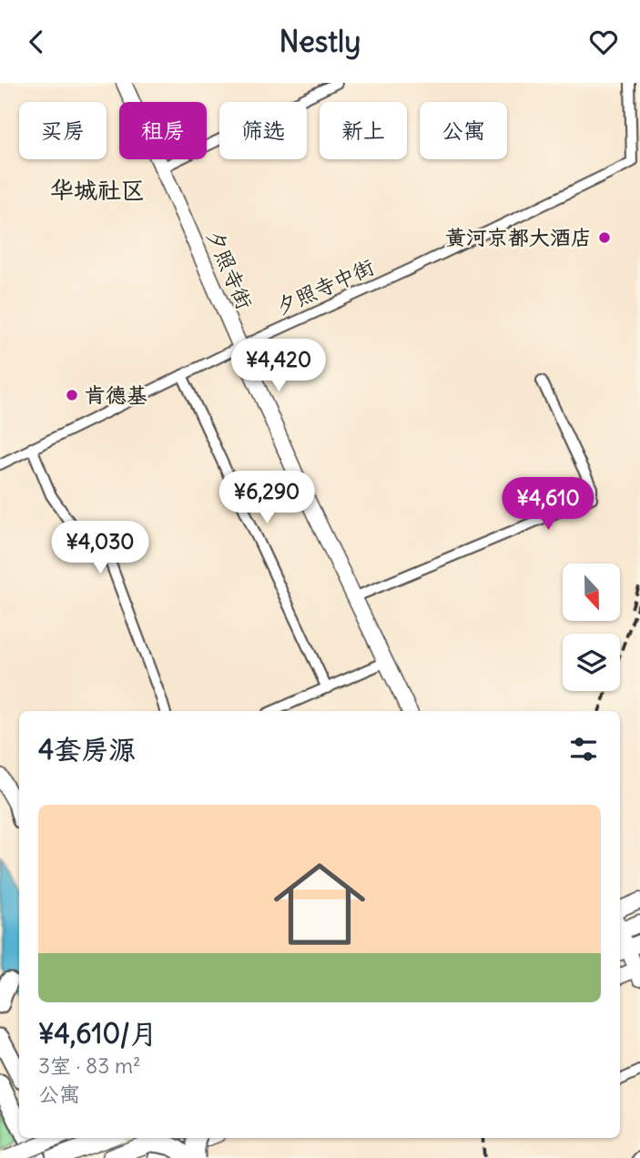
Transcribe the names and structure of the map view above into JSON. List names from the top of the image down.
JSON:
{
  "streets": {
    "street": ["夕照寺街", "夕照寺中街"]
  },
  "crossings": [
    ["夕照寺街", "夕照寺中街"]
  ],
  "districts": ["华城社区"],
  "places": ["黄河京都大酒店", "肯德基"],
  "north": "bottom",
  "page": {
    "header": "Nestly",
    "chip": [
      "买房",
      "租房",
      "筛选",
      "新上",
      "公寓"
    ],
    "price": [
      "¥4,420",
      "¥6,290",
      "¥4,610",
      "¥4,030"
    ],
    "heading": "4套房源",
    "list": [
      {
        "name": "¥4,610/月",
        "note": "3室 · 83 m² · 公寓"
      }
    ]
  }
}
